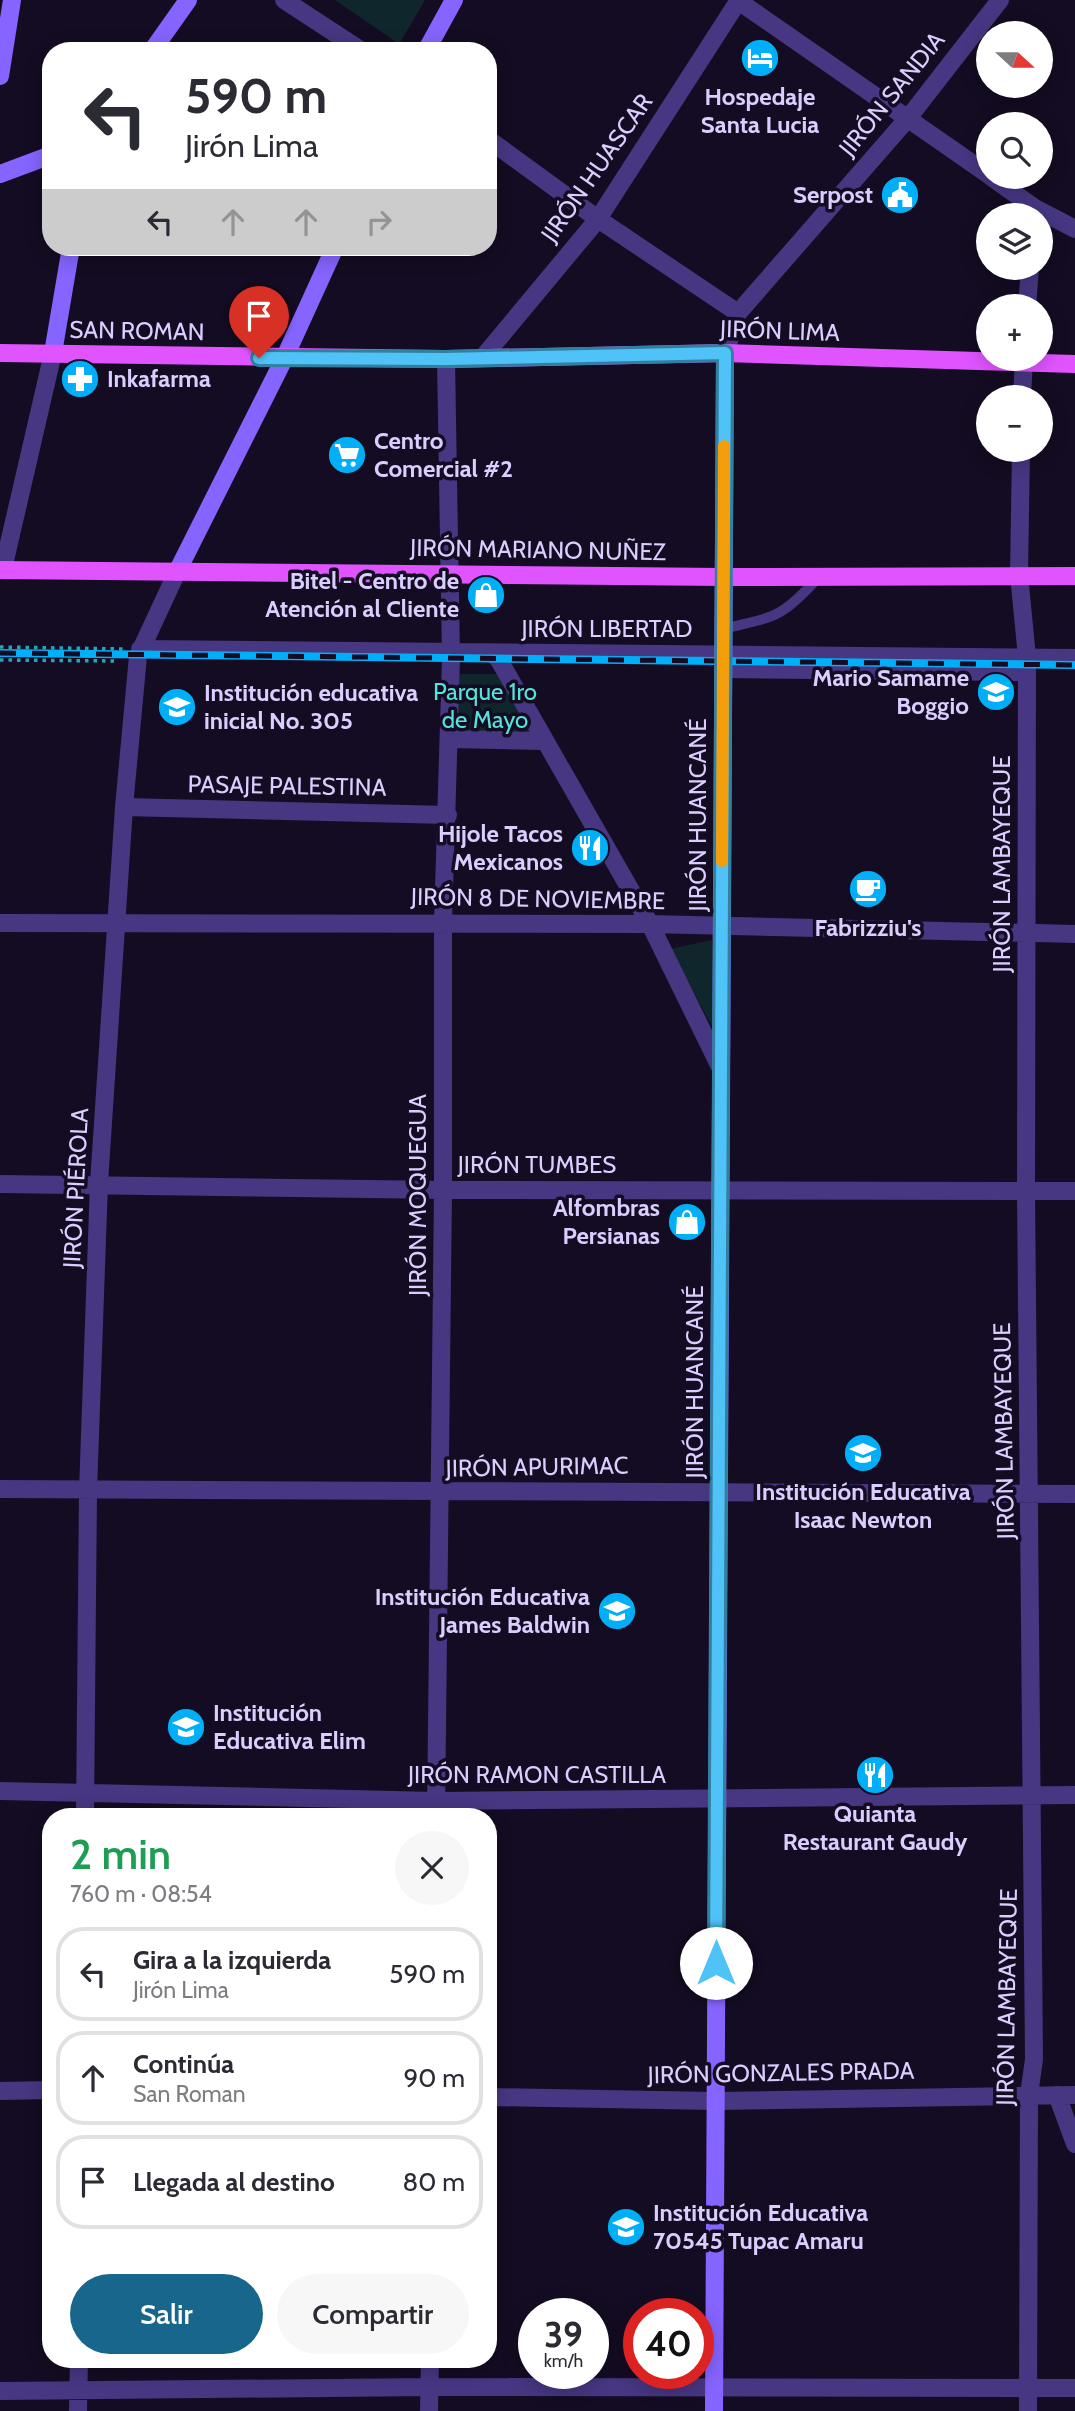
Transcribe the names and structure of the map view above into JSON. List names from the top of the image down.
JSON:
{
  "streets": {
    "main road": ["SAN ROMAN", "JIRÓN LIMA", "JIRÓN MARIANO NUÑEZ"],
    "street": [
      "JIRÓN SANDIA",
      "JIRÓN HUASCAR",
      "JIRÓN LIBERTAD",
      "PASAJE PALESTINA",
      "JIRÓN HUANCANÉ",
      "JIRÓN LAMBAYEQUE",
      "JIRÓN 8 DE NOVIEMBRE",
      "JIRÓN TUMBES",
      "JIRÓN PIÉROLA",
      "JIRÓN MOQUEGUA",
      "JIRÓN APURIMAC",
      "JIRÓN RAMON CASTILLA",
      "JIRÓN GONZALES PRADA"
    ]
  },
  "crossings": [
    ["JIRÓN SANDIA", "JIRÓN LIMA"],
    ["JIRÓN SANDIA", "JIRÓN HUANCANÉ"],
    ["JIRÓN HUASCAR", "SAN ROMAN"],
    ["JIRÓN HUASCAR", "JIRÓN LIMA"],
    ["SAN ROMAN", "JIRÓN LIMA"],
    ["SAN ROMAN", "JIRÓN MOQUEGUA"],
    ["JIRÓN LIMA", "JIRÓN HUANCANÉ"],
    ["JIRÓN MARIANO NUÑEZ", "JIRÓN HUANCANÉ"],
    ["JIRÓN MARIANO NUÑEZ", "JIRÓN LAMBAYEQUE"],
    ["JIRÓN MARIANO NUÑEZ", "JIRÓN PIÉROLA"],
    ["JIRÓN MARIANO NUÑEZ", "JIRÓN MOQUEGUA"],
    ["JIRÓN LIBERTAD", "JIRÓN HUANCANÉ"],
    ["JIRÓN LIBERTAD", "JIRÓN LAMBAYEQUE"],
    ["JIRÓN LIBERTAD", "JIRÓN PIÉROLA"],
    ["JIRÓN LIBERTAD", "JIRÓN MOQUEGUA"],
    ["PASAJE PALESTINA", "JIRÓN PIÉROLA"],
    ["PASAJE PALESTINA", "JIRÓN MOQUEGUA"],
    ["JIRÓN HUANCANÉ", "JIRÓN 8 DE NOVIEMBRE"],
    ["JIRÓN HUANCANÉ", "JIRÓN TUMBES"],
    ["JIRÓN HUANCANÉ", "JIRÓN APURIMAC"],
    ["JIRÓN HUANCANÉ", "JIRÓN RAMON CASTILLA"],
    ["JIRÓN HUANCANÉ", "JIRÓN GONZALES PRADA"],
    ["JIRÓN LAMBAYEQUE", "JIRÓN 8 DE NOVIEMBRE"],
    ["JIRÓN LAMBAYEQUE", "JIRÓN TUMBES"],
    ["JIRÓN LAMBAYEQUE", "JIRÓN APURIMAC"],
    ["JIRÓN LAMBAYEQUE", "JIRÓN RAMON CASTILLA"],
    ["JIRÓN LAMBAYEQUE", "JIRÓN GONZALES PRADA"],
    ["JIRÓN 8 DE NOVIEMBRE", "JIRÓN PIÉROLA"],
    ["JIRÓN 8 DE NOVIEMBRE", "JIRÓN MOQUEGUA"],
    ["JIRÓN TUMBES", "JIRÓN PIÉROLA"],
    ["JIRÓN TUMBES", "JIRÓN MOQUEGUA"],
    ["JIRÓN PIÉROLA", "JIRÓN APURIMAC"],
    ["JIRÓN PIÉROLA", "JIRÓN RAMON CASTILLA"],
    ["JIRÓN MOQUEGUA", "JIRÓN APURIMAC"]
  ],
  "parks": ["Parque 1ro de Mayo"],
  "places": {
    "hotel": ["Hospedaje Santa Lucia"],
    "public building": ["Serpost"],
    "pharmacy": ["Inkafarma"],
    "supermarket": ["Centro Comercial #2"],
    "shop": ["Bitel - Centro de Atención al Cliente", "Alfombras Persianas"],
    "school or university": [
      "Mario Samame Boggio",
      "Institución educativa inicial No. 305",
      "Institución Educativa Isaac Newton",
      "Institución Educativa James Baldwin",
      "Institución Educativa Elim",
      "Institución Educativa 70545 Tupac Amaru"
    ],
    "restaurant": ["Hijole Tacos Mexicanos", "Quianta Restaurant Gaudy"],
    "cafe": ["Fabrizziu's"]
  },
  "north": "right",
  "page": {
    "map_buttons": ["+", "−"],
    "turn": ["590 m", "Jirón Lima"],
    "heading": ["2 min", "760 m · 08:54"],
    "list": [
      {
        "name": "Gira a la izquierda",
        "note": "Jirón Lima",
        "value": "590 m"
      },
      {
        "name": "Continúa",
        "note": "San Roman",
        "value": "90 m"
      },
      {
        "name": "Llegada al destino",
        "value": "80 m"
      }
    ],
    "buttons": ["Salir", "Compartir"],
    "speed": "39 km/h",
    "limit": "40"
  }
}
